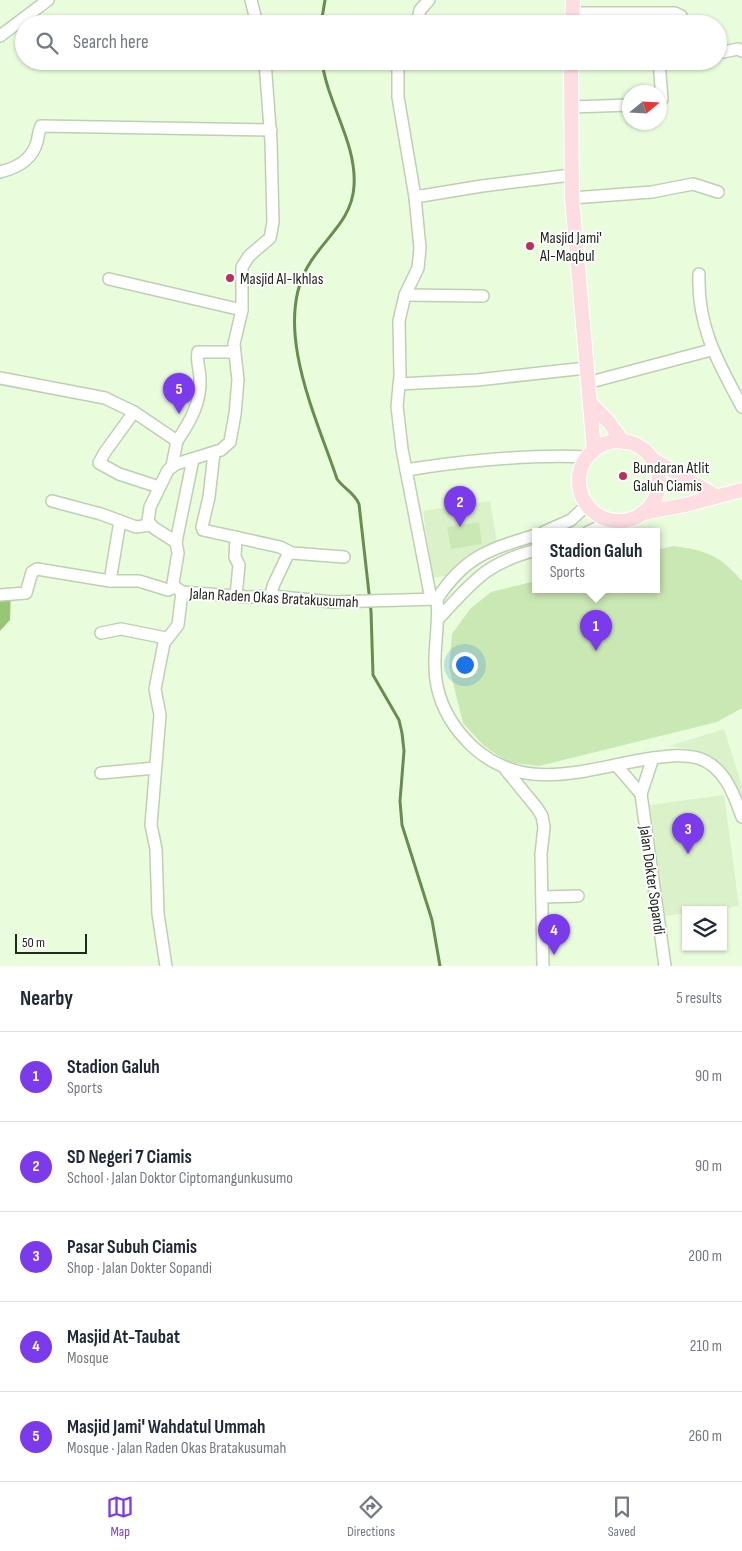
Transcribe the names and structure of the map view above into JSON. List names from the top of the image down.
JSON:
{
  "streets": {
    "street": ["Jalan Raden Okas Bratakusumah", "Jalan Dokter Sopandi"]
  },
  "places": ["Masjid Jami' Al-Maqbul", "Masjid Al-Ikhlas", "Bundaran Atlit Galuh Ciamis"],
  "scale_bar": "50 m",
  "north": "right",
  "page": {
    "search": "Search here",
    "pins": [
      "5",
      "2",
      "1",
      "3",
      "4"
    ],
    "popup": ["Stadion Galuh", "Sports"],
    "scale": "50 m",
    "heading": ["Nearby", "5 results"],
    "list": [
      {
        "mark": "1",
        "name": "Stadion Galuh",
        "note": "Sports",
        "value": "90 m"
      },
      {
        "mark": "2",
        "name": "SD Negeri 7 Ciamis",
        "note": "School · Jalan Doktor Ciptomangunkusumo",
        "value": "90 m"
      },
      {
        "mark": "3",
        "name": "Pasar Subuh Ciamis",
        "note": "Shop · Jalan Dokter Sopandi",
        "value": "200 m"
      },
      {
        "mark": "4",
        "name": "Masjid At-Taubat",
        "note": "Mosque",
        "value": "210 m"
      },
      {
        "mark": "5",
        "name": "Masjid Jami' Wahdatul Ummah",
        "note": "Mosque · Jalan Raden Okas Bratakusumah",
        "value": "260 m"
      }
    ],
    "nav": ["Map", "Directions", "Saved"]
  }
}
